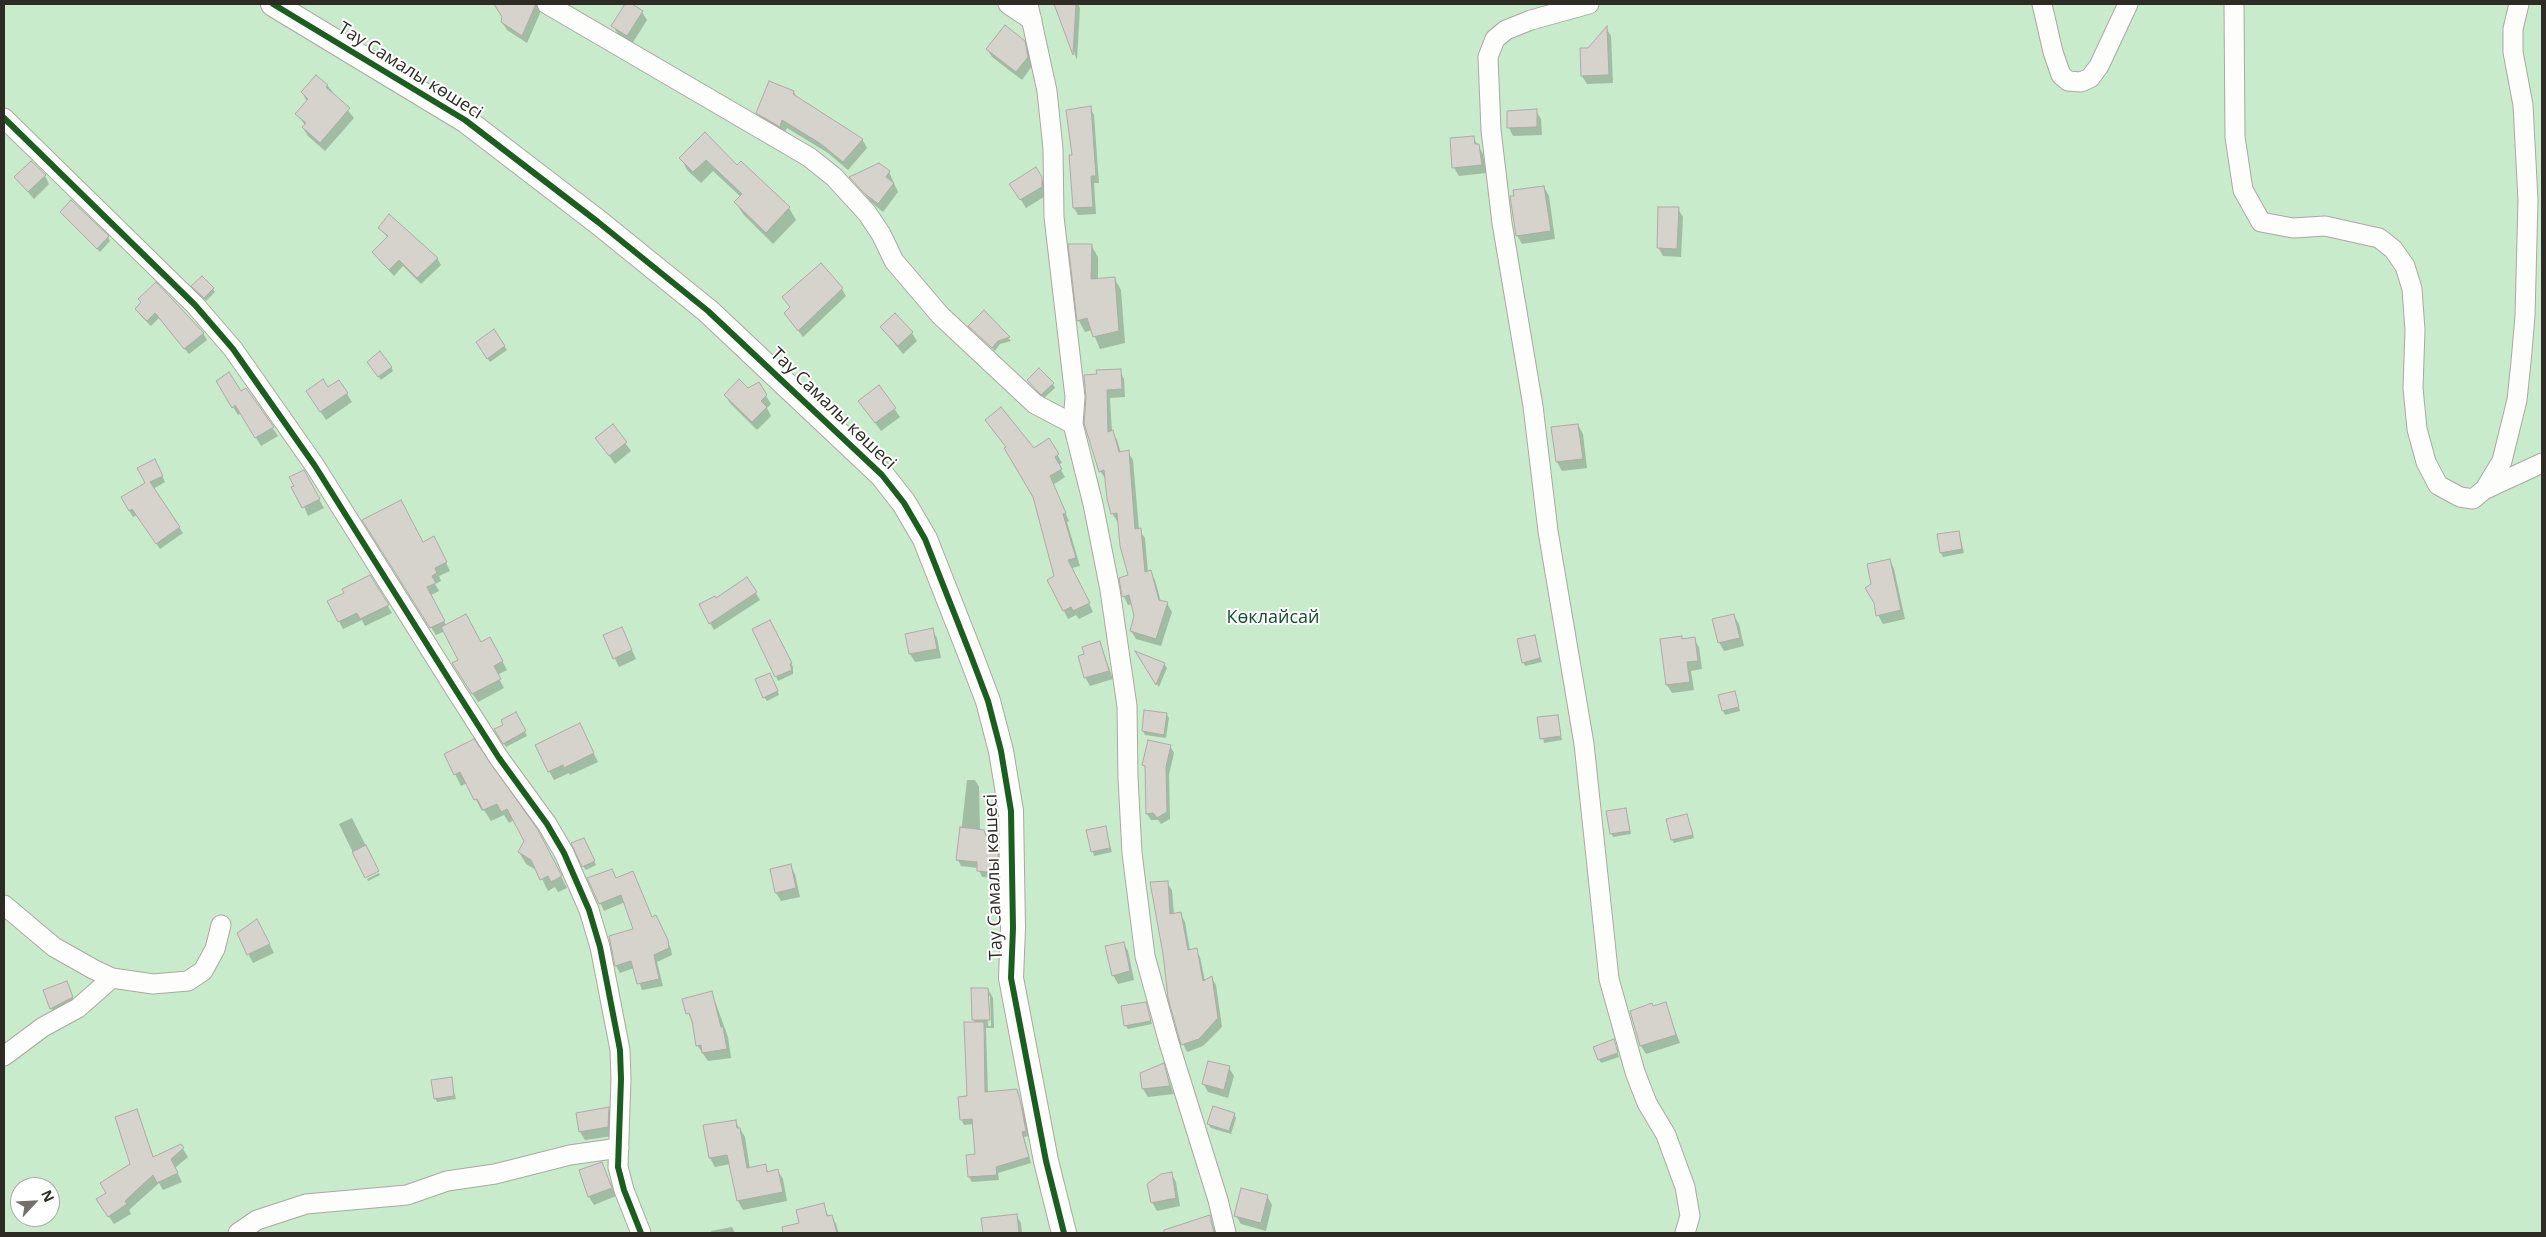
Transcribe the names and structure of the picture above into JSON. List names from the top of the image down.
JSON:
{
  "streets": {
    "street": ["Тау Самалы көшесі"]
  },
  "parks": ["Көклайсай"],
  "north": "top right"
}
